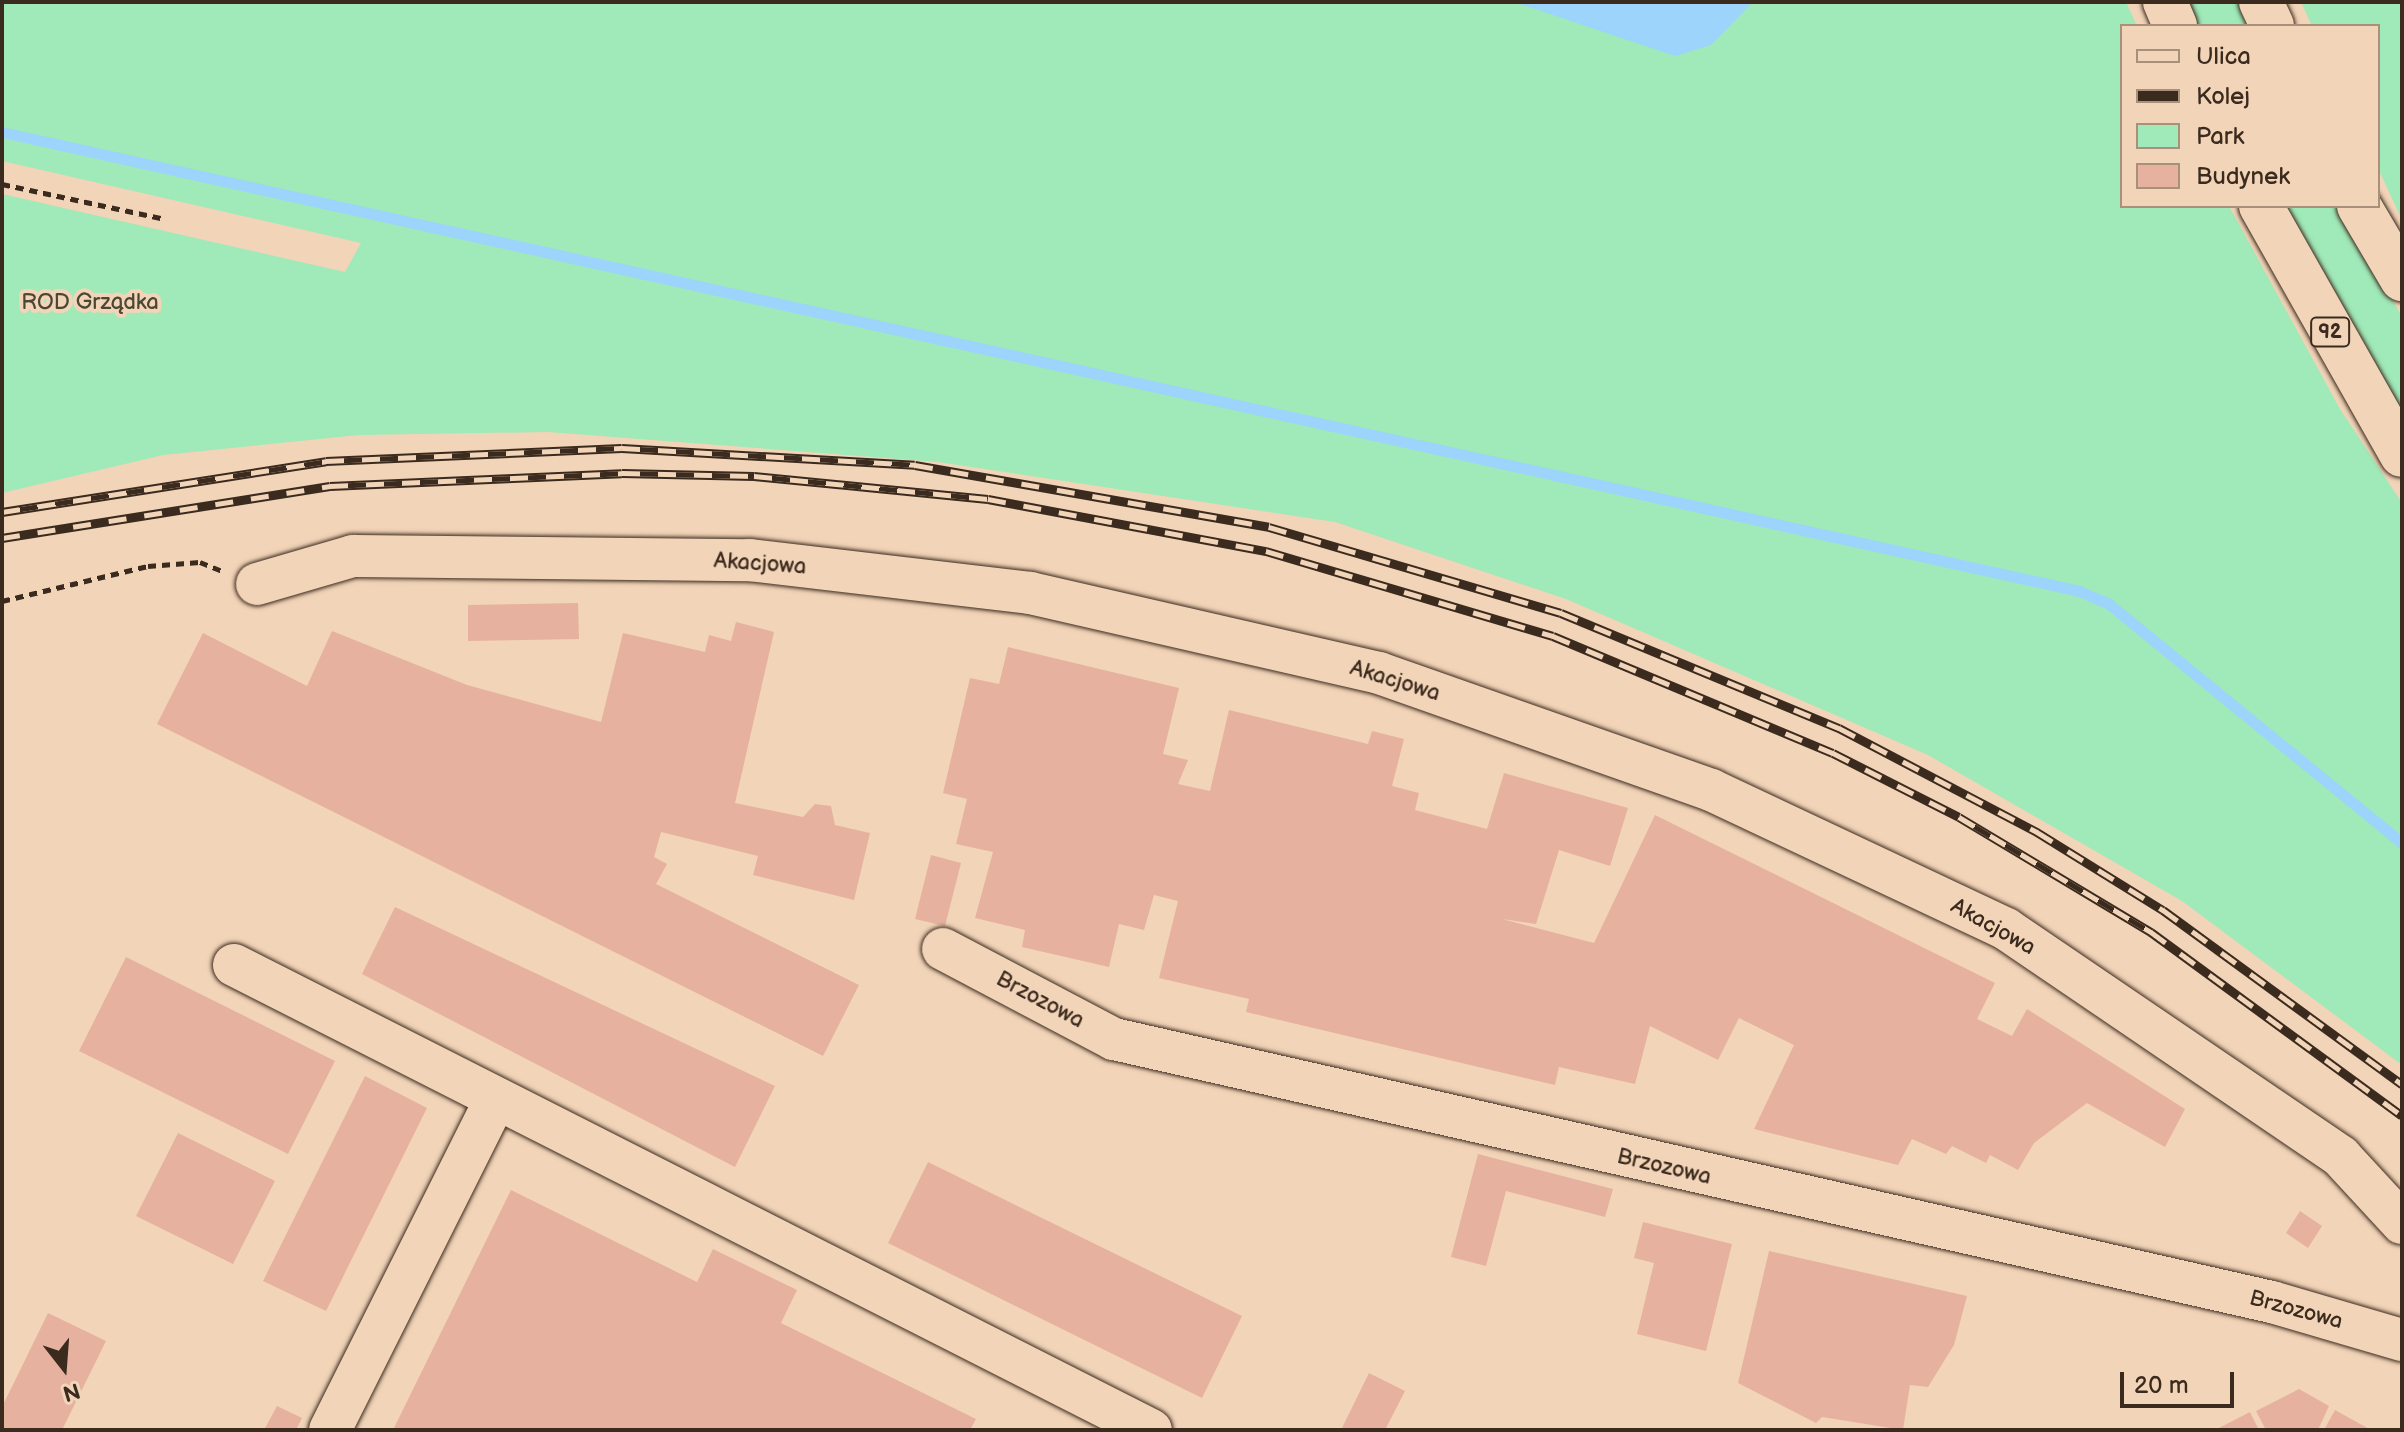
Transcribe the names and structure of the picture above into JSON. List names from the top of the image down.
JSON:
{
  "streets": {
    "main road": ["92"],
    "street": ["Akacjowa", "Brzozowa"]
  },
  "parks": ["ROD Grządka"],
  "legend": [
    "Ulica",
    "Kolej",
    "Park",
    "Budynek"
  ],
  "scale_bar": "20 m",
  "north": "bottom"
}
